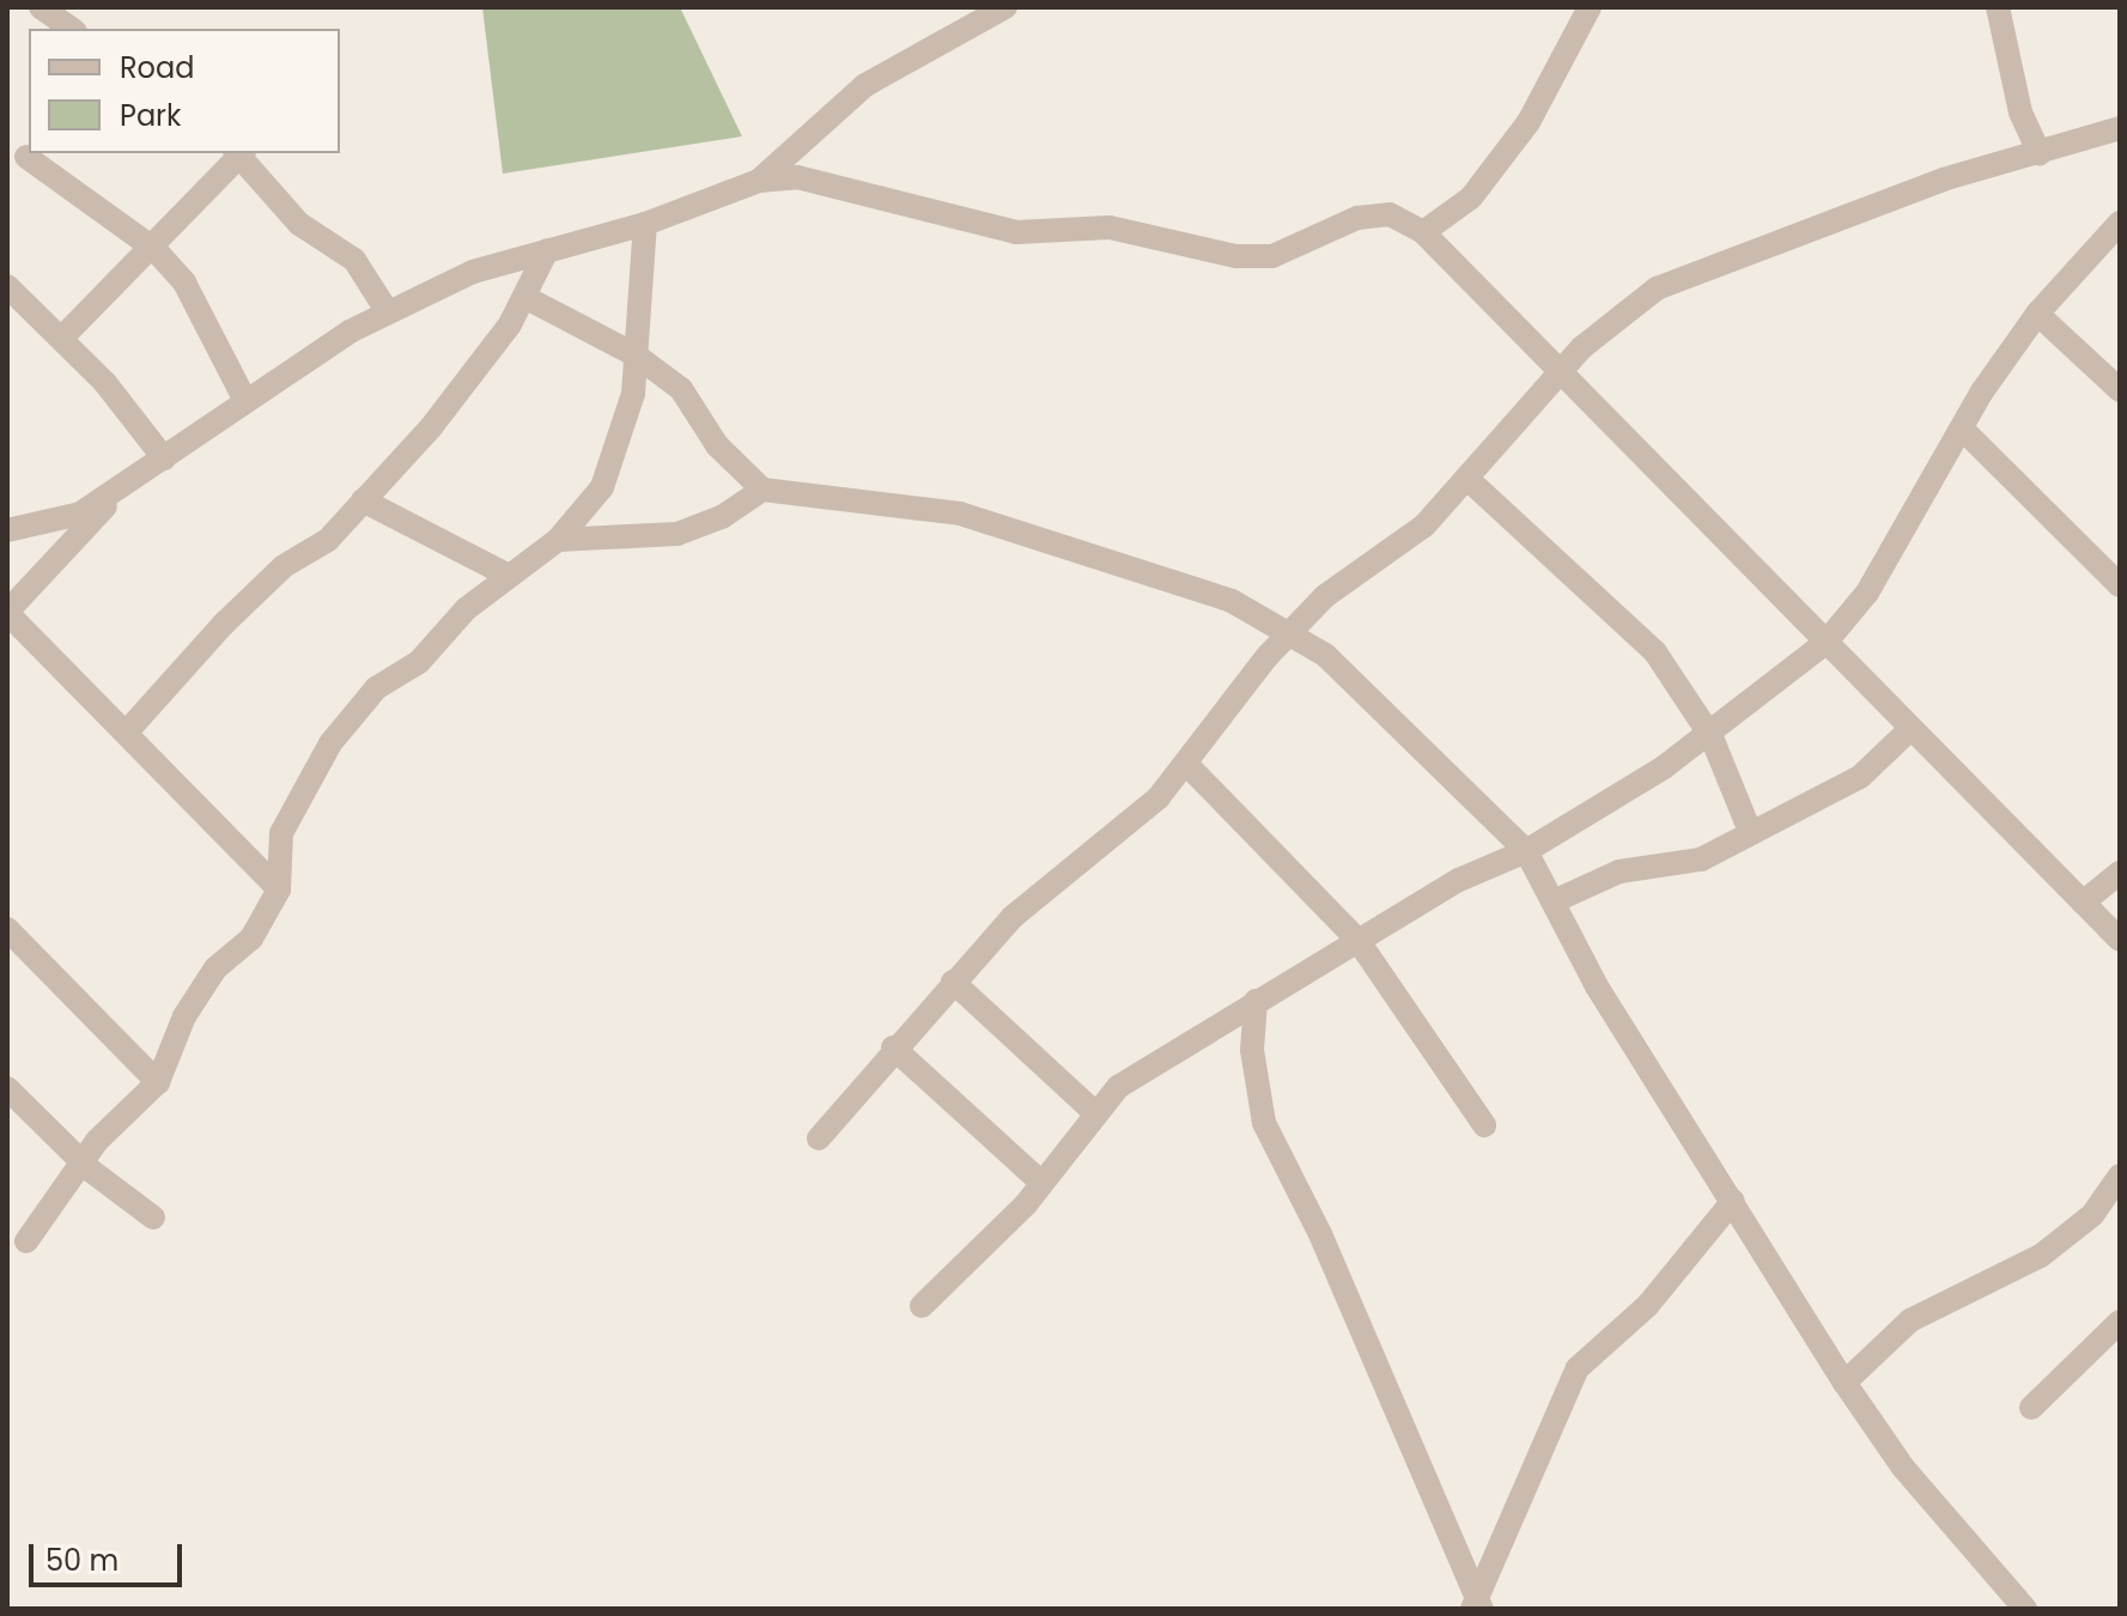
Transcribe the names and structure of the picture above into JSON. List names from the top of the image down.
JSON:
{
  "legend": ["Road", "Park"],
  "scale_bar": "50 m"
}
